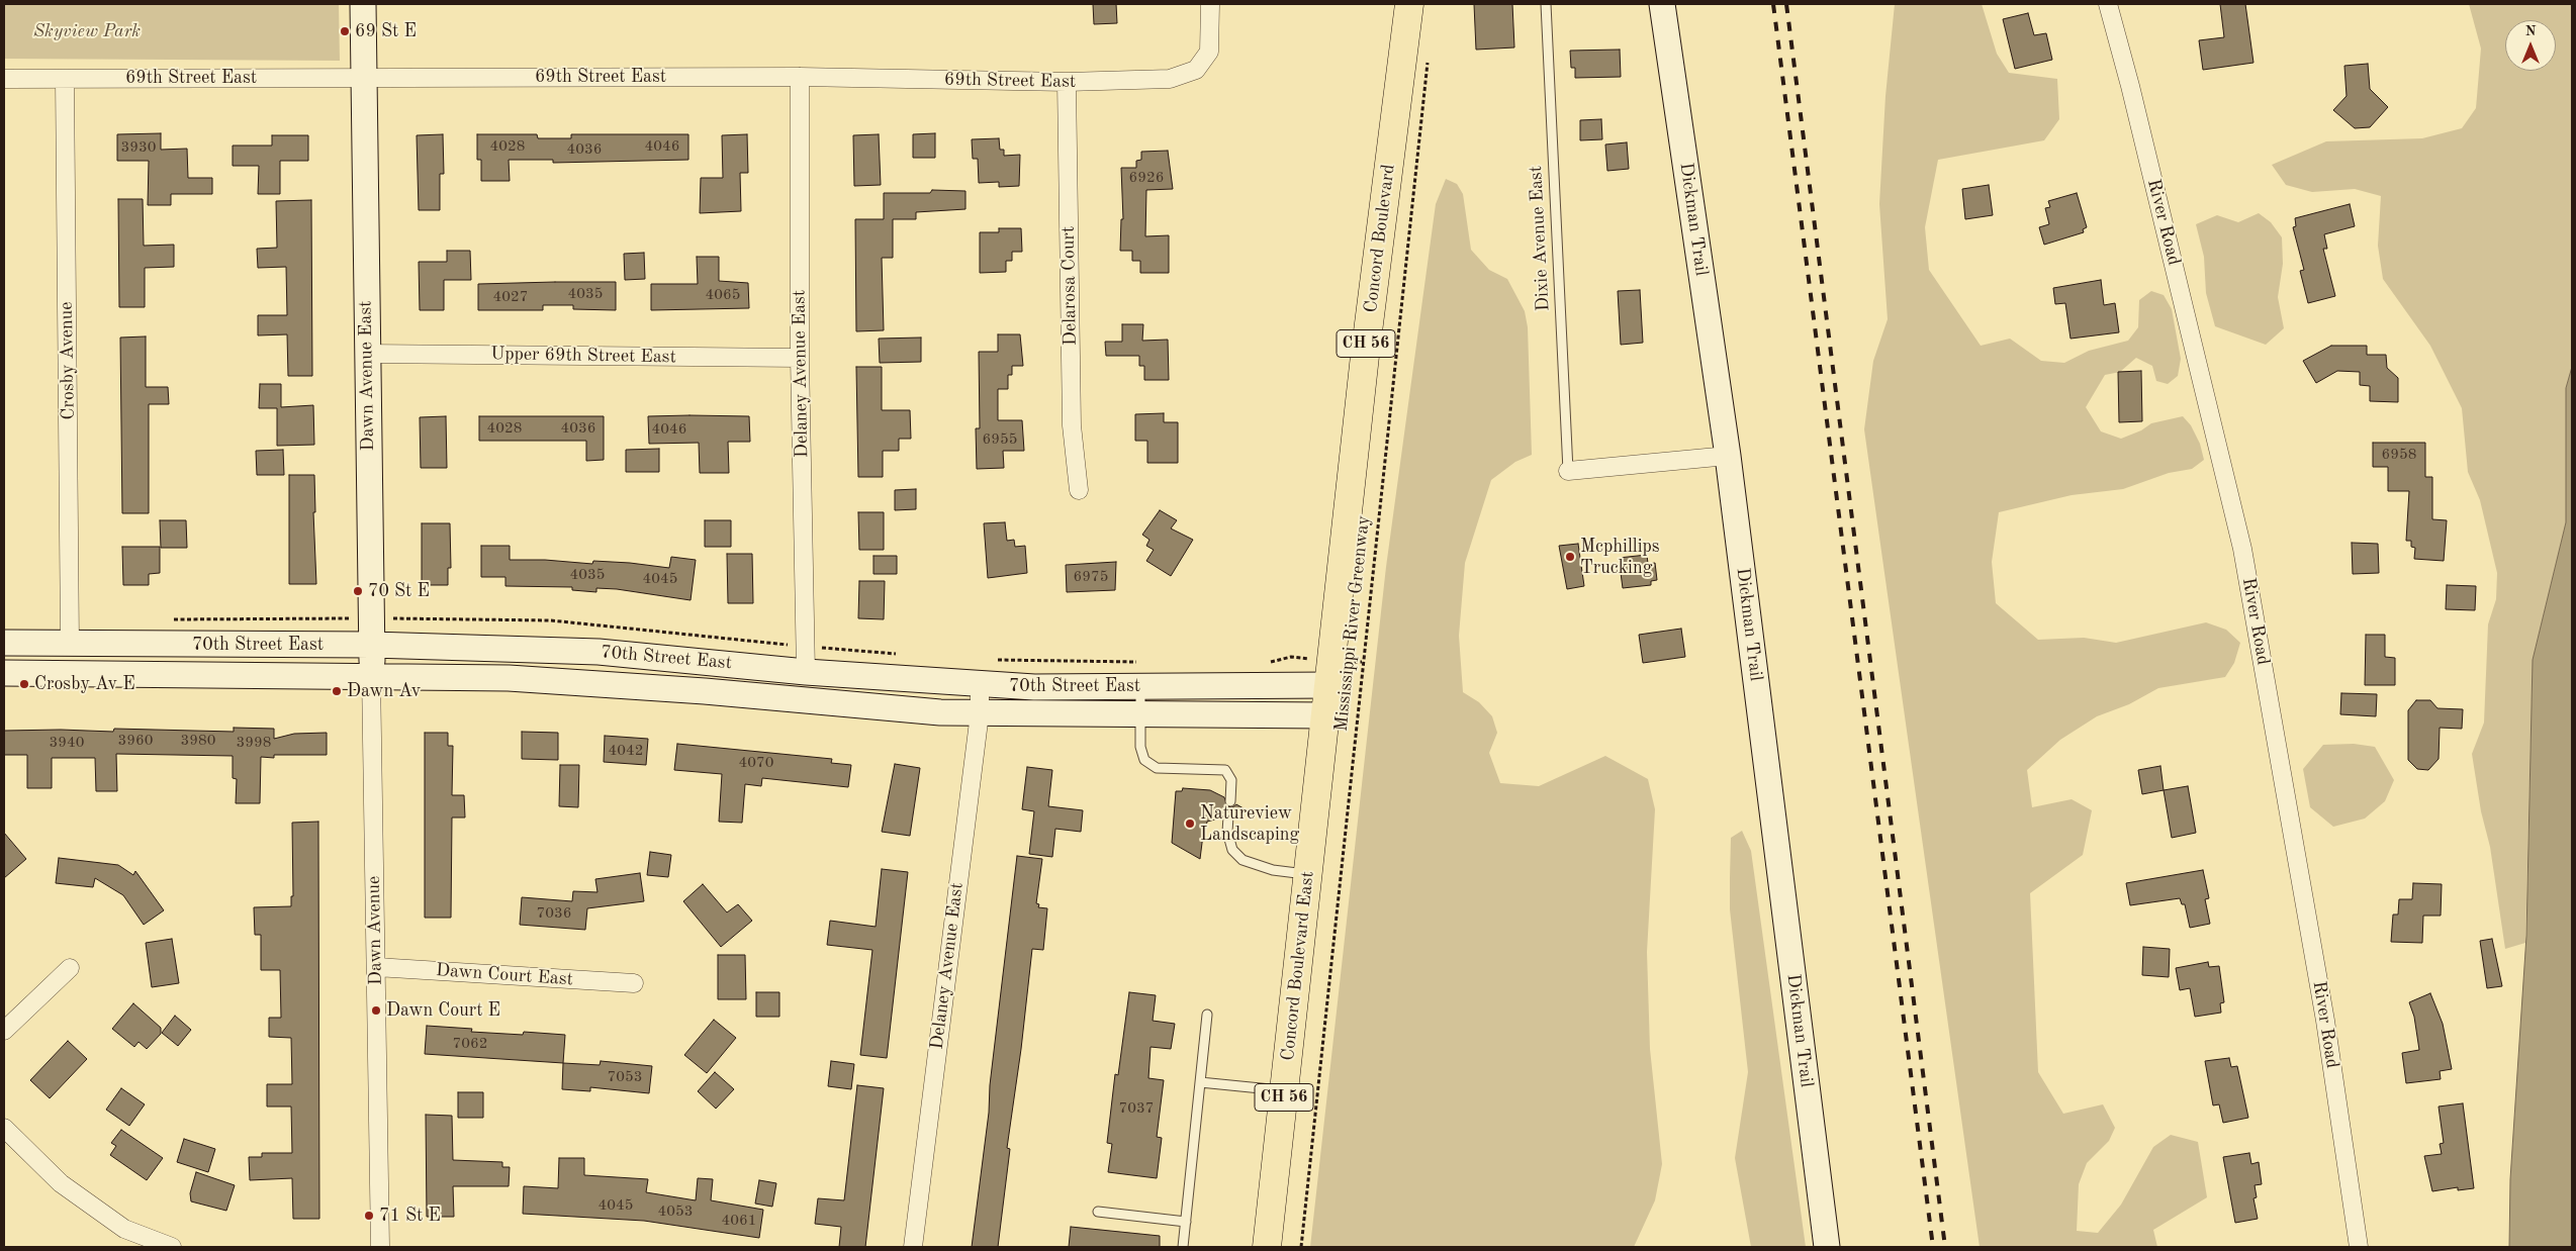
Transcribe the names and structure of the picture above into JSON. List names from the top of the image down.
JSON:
{
  "streets": {
    "main road": [
      "Dickman Trail",
      "Concord Boulevard",
      "CH 56",
      "Dawn Avenue East",
      "70th Street East",
      "Concord Boulevard East"
    ],
    "street": [
      "69th Street East",
      "River Road",
      "Delarosa Court",
      "Upper 69th Street East",
      "Crosby Avenue",
      "Delaney Avenue East",
      "Dawn Avenue",
      "Dawn Court East"
    ],
    "lane": ["Dixie Avenue East"],
    "path": ["Mississippi River Greenway"]
  },
  "crossings": [
    ["69th Street East", "Delarosa Court"],
    ["69th Street East", "Crosby Avenue"],
    ["69th Street East", "Delaney Avenue East"],
    ["69th Street East", "Dawn Avenue East"],
    ["Concord Boulevard", "70th Street East"],
    ["Concord Boulevard", "Concord Boulevard East"],
    ["Upper 69th Street East", "Delaney Avenue East"],
    ["Upper 69th Street East", "Dawn Avenue East"],
    ["Crosby Avenue", "70th Street East"],
    ["Delaney Avenue East", "70th Street East"],
    ["Dawn Avenue East", "70th Street East"],
    ["Dawn Avenue East", "Dawn Avenue"],
    ["70th Street East", "Dawn Avenue"],
    ["70th Street East", "Concord Boulevard East"],
    ["Dawn Avenue", "Dawn Court East"]
  ],
  "parks": ["Skyview Park"],
  "places": [
    "69 St E",
    "Mcphillips Trucking",
    "70 St E",
    "Crosby Av E",
    "Dawn Av",
    "Natureview Landscaping",
    "Dawn Court E",
    "71 St E"
  ],
  "house_numbers": [
    "4028",
    "4046",
    "3930",
    "4036",
    "6926",
    "4035",
    "4065",
    "4027",
    "4028",
    "4036",
    "4046",
    "6955",
    "6958",
    "4035",
    "6975",
    "4045",
    "3960",
    "3980",
    "3940",
    "3998",
    "4042",
    "4070",
    "7036",
    "7062",
    "7053",
    "7037",
    "4045",
    "4053",
    "4061"
  ],
  "north": "top"
}
